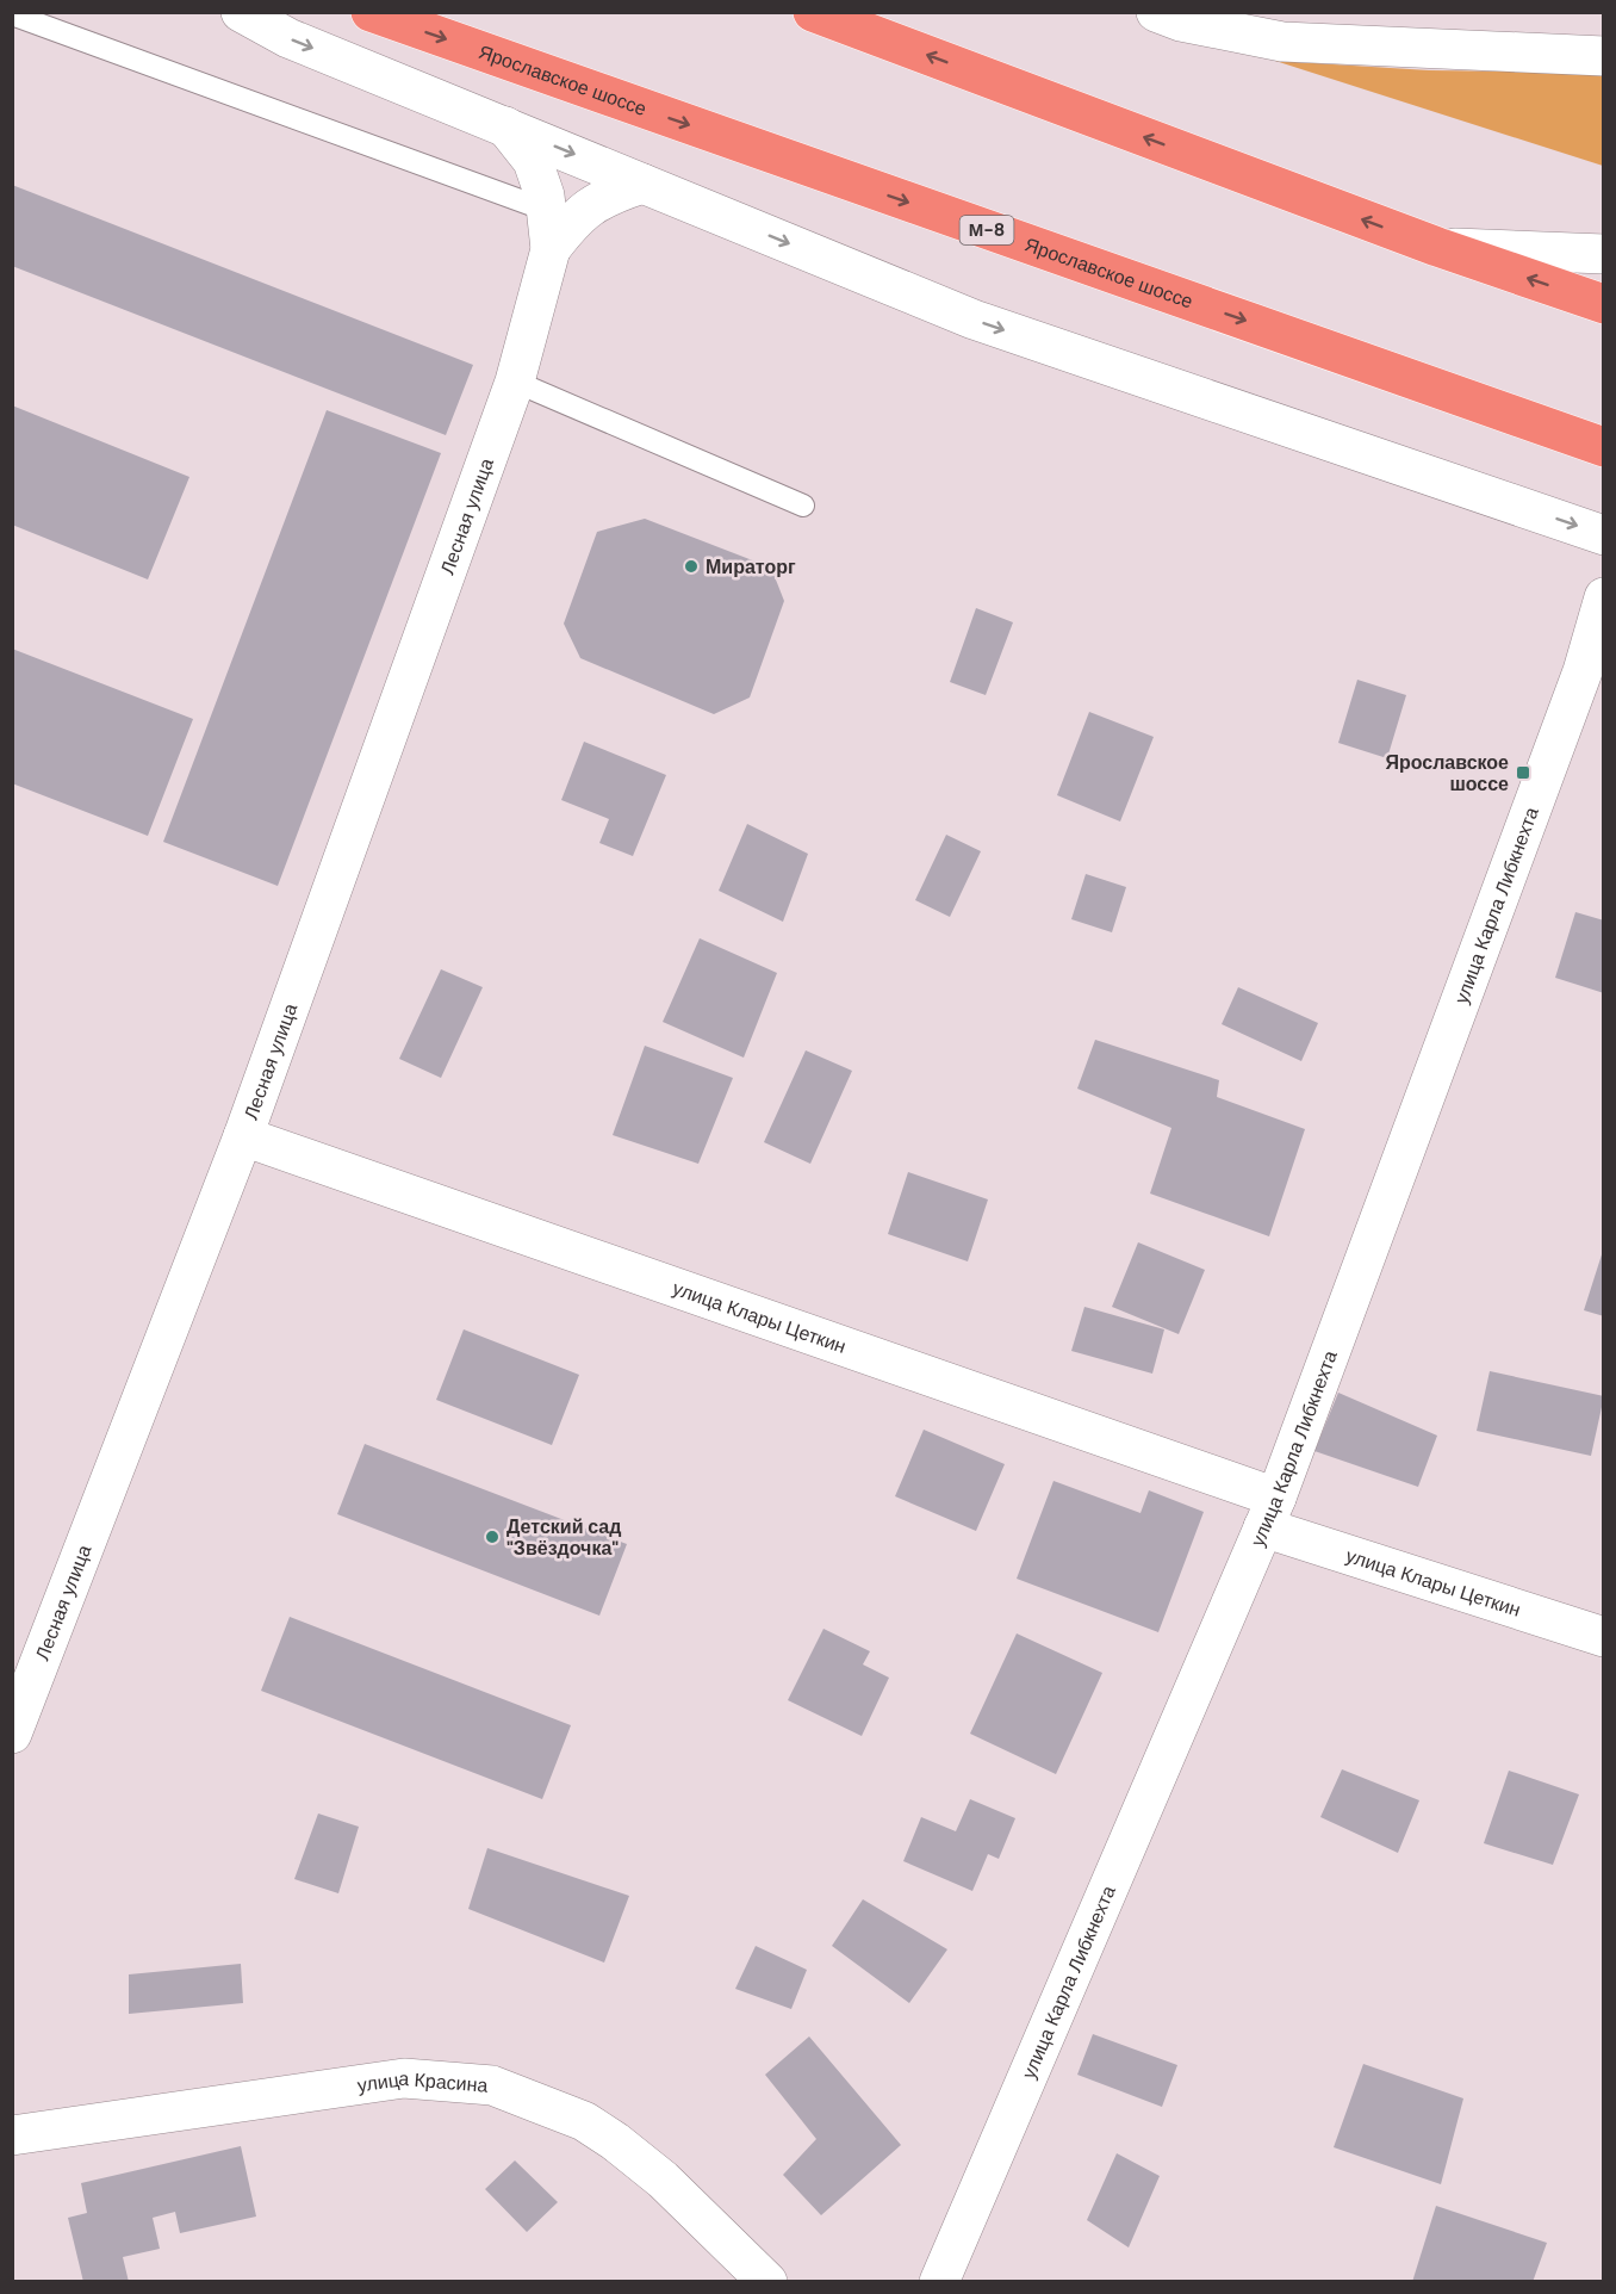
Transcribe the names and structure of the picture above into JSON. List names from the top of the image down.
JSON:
{
  "streets": {
    "highway": ["Ярославское шоссе", "М-8"],
    "street": [
      "Лесная улица",
      "улица Карла Либкнехта",
      "улица Клары Цеткин",
      "улица Красина"
    ]
  },
  "crossings": [
    ["Лесная улица", "улица Клары Цеткин"],
    ["улица Карла Либкнехта", "улица Клары Цеткин"]
  ],
  "places": {
    "other": ["Мираторг", "Детский сад \"Звёздочка\""],
    "transit": ["Ярославское шоссе"]
  }
}
